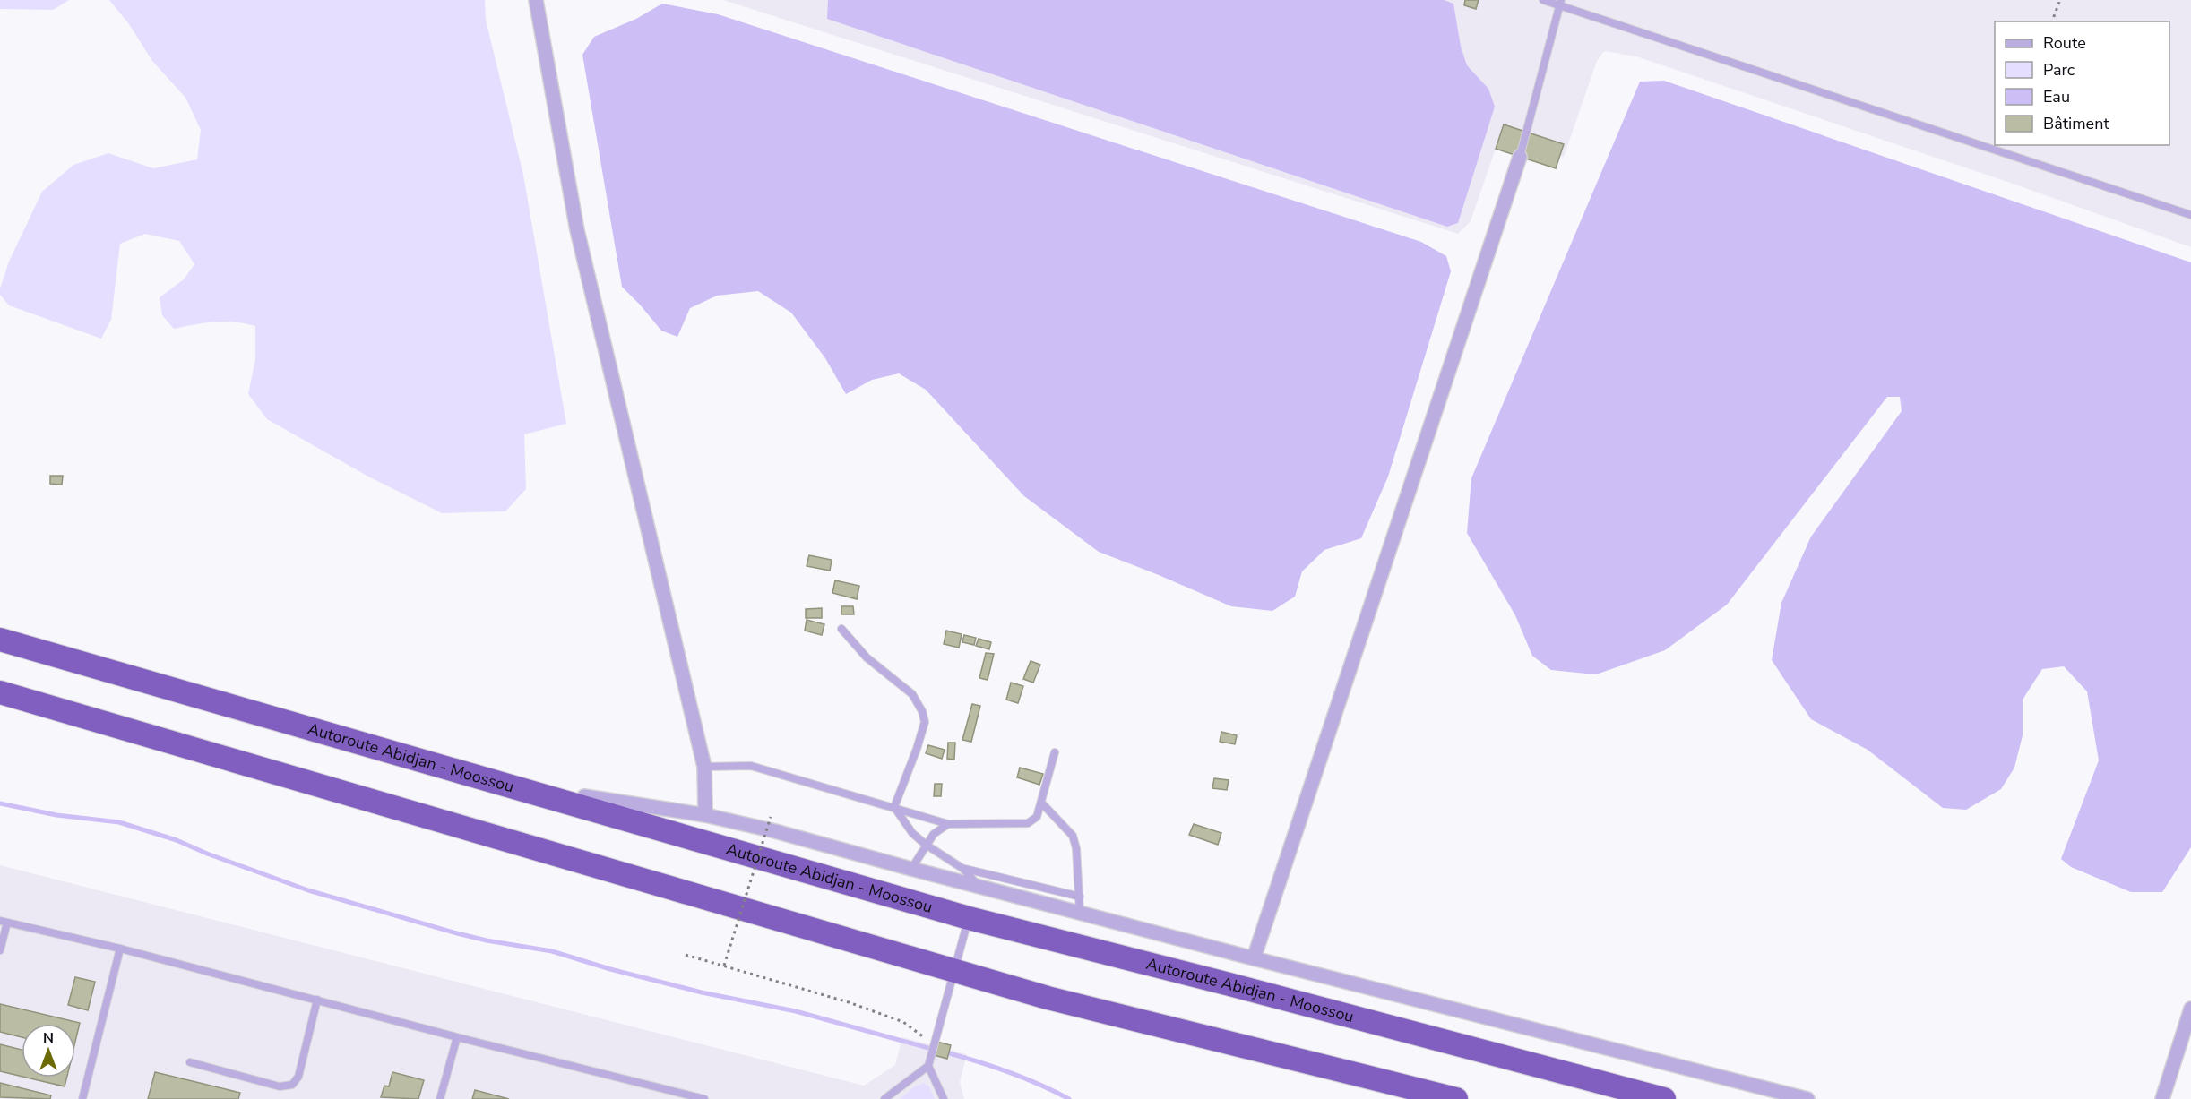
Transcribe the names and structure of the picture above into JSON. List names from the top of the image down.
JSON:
{
  "streets": {
    "highway": ["Autoroute Abidjan - Moossou"]
  },
  "legend": [
    "Route",
    "Parc",
    "Eau",
    "Bâtiment"
  ],
  "north": "top"
}
